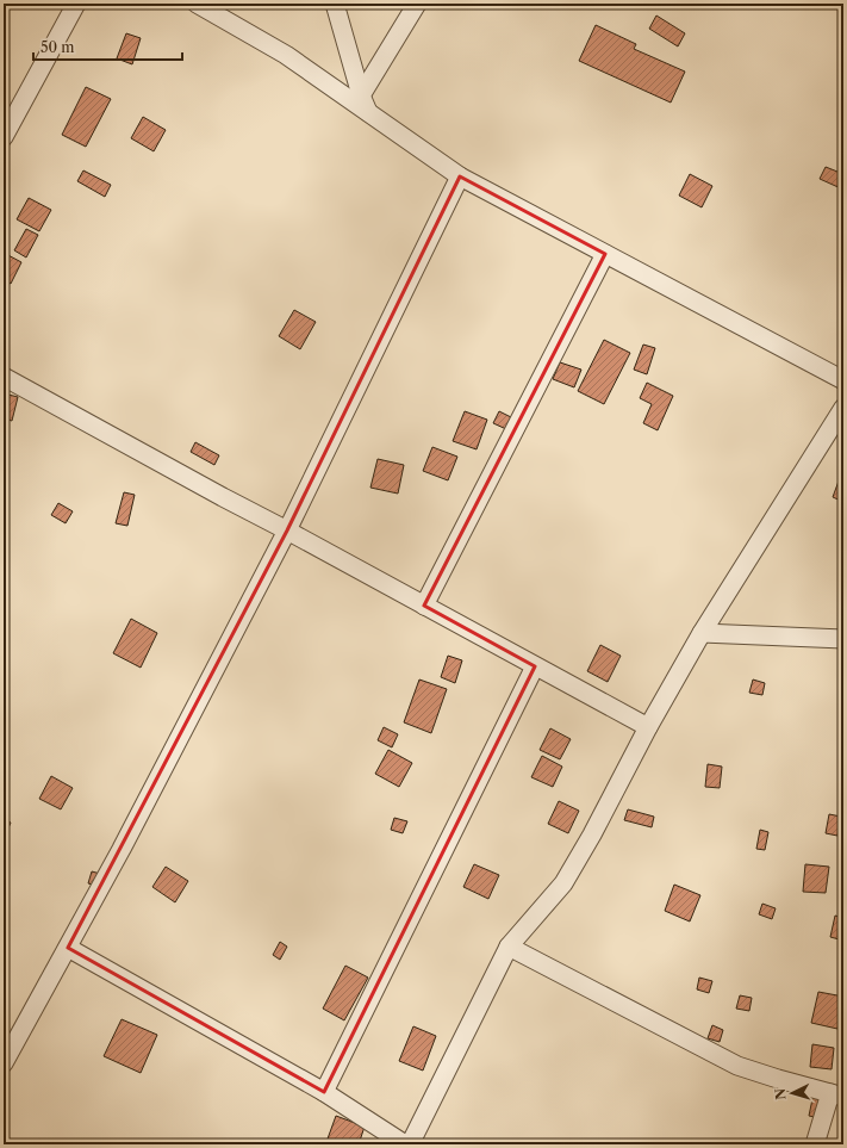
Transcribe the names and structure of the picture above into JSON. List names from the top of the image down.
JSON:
{
  "scale_bar": "50 m",
  "north": "left"
}
